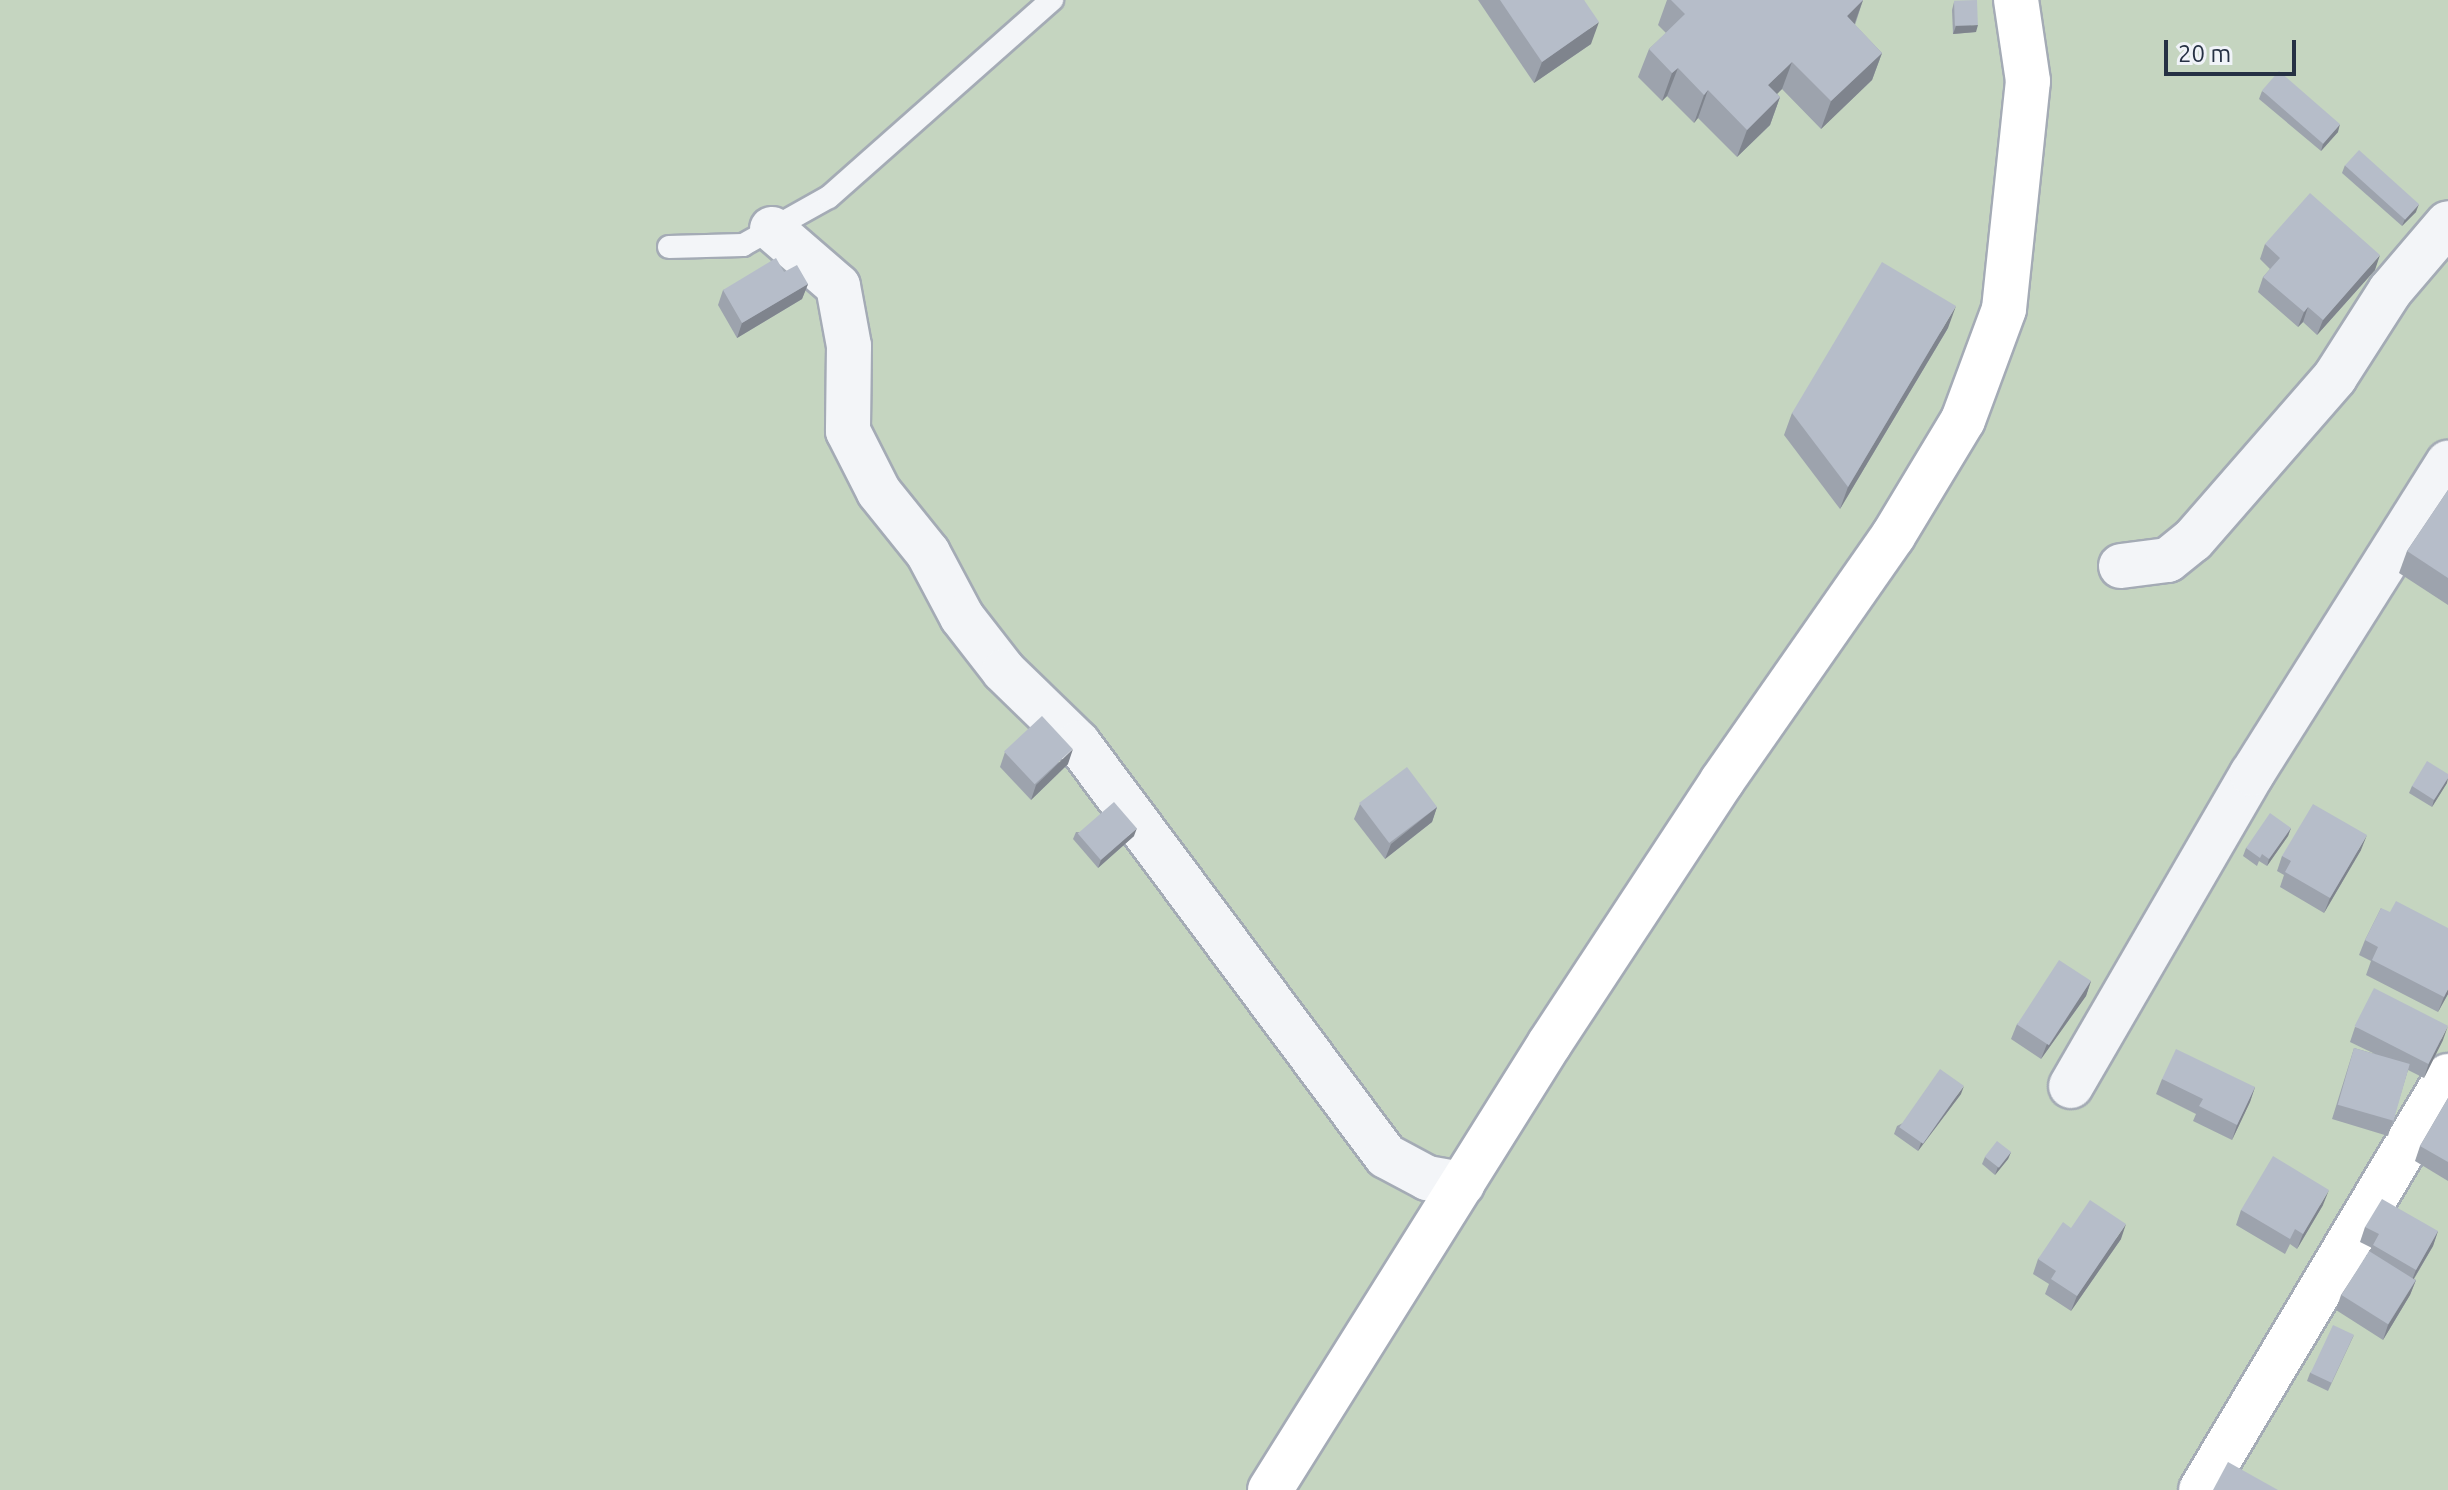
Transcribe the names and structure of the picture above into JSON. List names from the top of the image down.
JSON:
{
  "scale_bar": "20 m"
}
